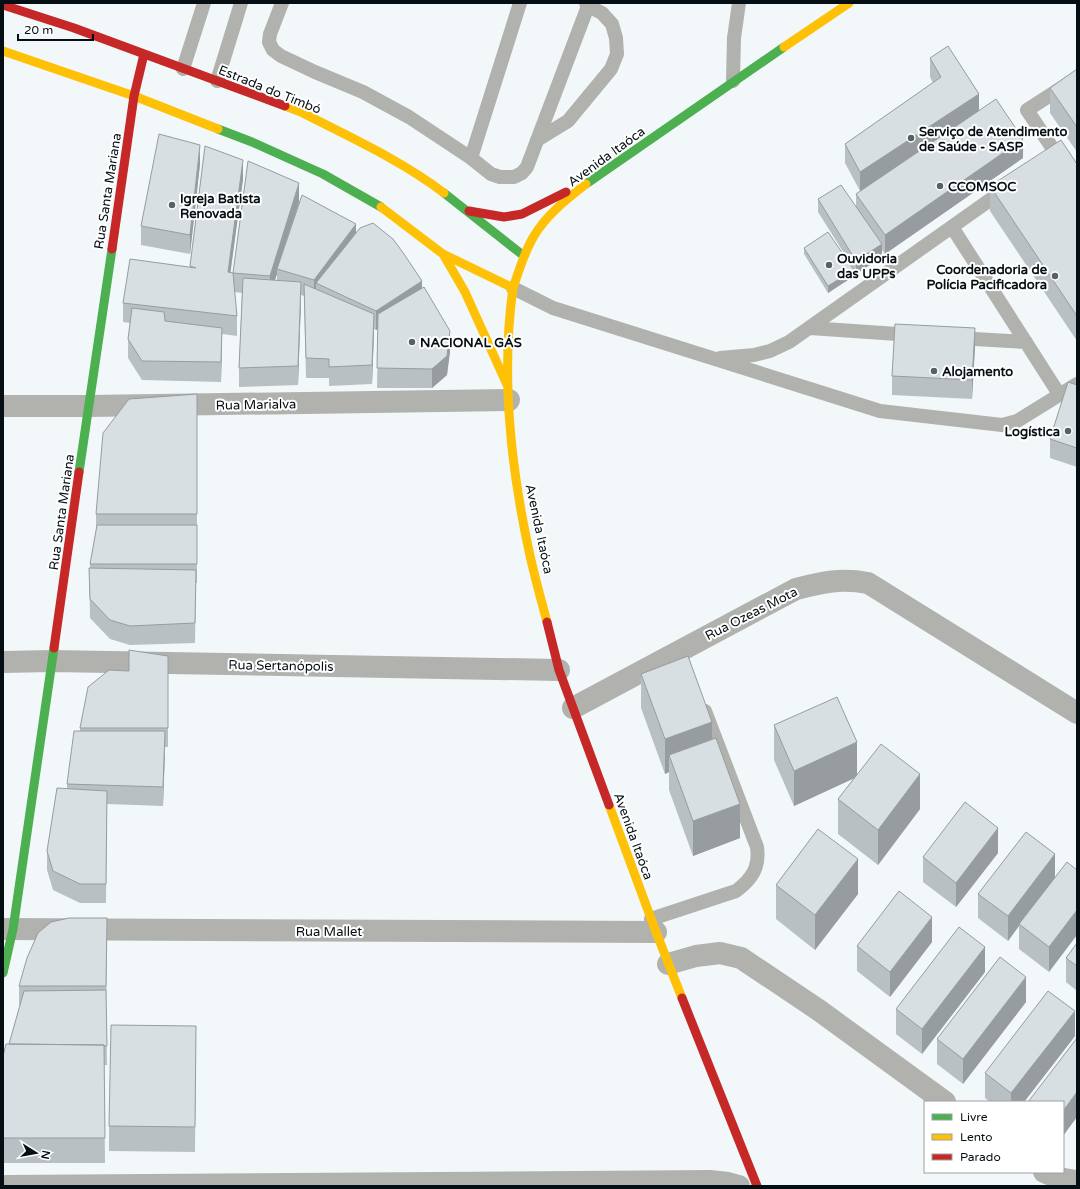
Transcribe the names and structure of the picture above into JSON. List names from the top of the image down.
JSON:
{
  "streets": {
    "main road": ["Estrada do Timbó", "Avenida Itaóca", "Rua Santa Mariana"],
    "street": [
      "Rua Marialva",
      "Rua Ozeas Mota",
      "Rua Sertanópolis",
      "Rua Mallet"
    ]
  },
  "crossings": [
    ["Estrada do Timbó", "Avenida Itaóca"],
    ["Estrada do Timbó", "Rua Santa Mariana"],
    ["Avenida Itaóca", "Rua Marialva"],
    ["Avenida Itaóca", "Rua Ozeas Mota"],
    ["Avenida Itaóca", "Rua Sertanópolis"],
    ["Avenida Itaóca", "Rua Mallet"],
    ["Rua Santa Mariana", "Rua Marialva"],
    ["Rua Santa Mariana", "Rua Sertanópolis"],
    ["Rua Santa Mariana", "Rua Mallet"]
  ],
  "places": [
    "Serviço de Atendimento de Saúde - SASP",
    "CCOMSOC",
    "Igreja Batista Renovada",
    "Ouvidoria das UPPs",
    "Coordenadoria de Polícia Pacificadora",
    "NACIONAL GÁS",
    "Alojamento",
    "Logística"
  ],
  "legend": ["Livre", "Lento", "Parado"],
  "scale_bar": "20 m",
  "north": "right"
}
